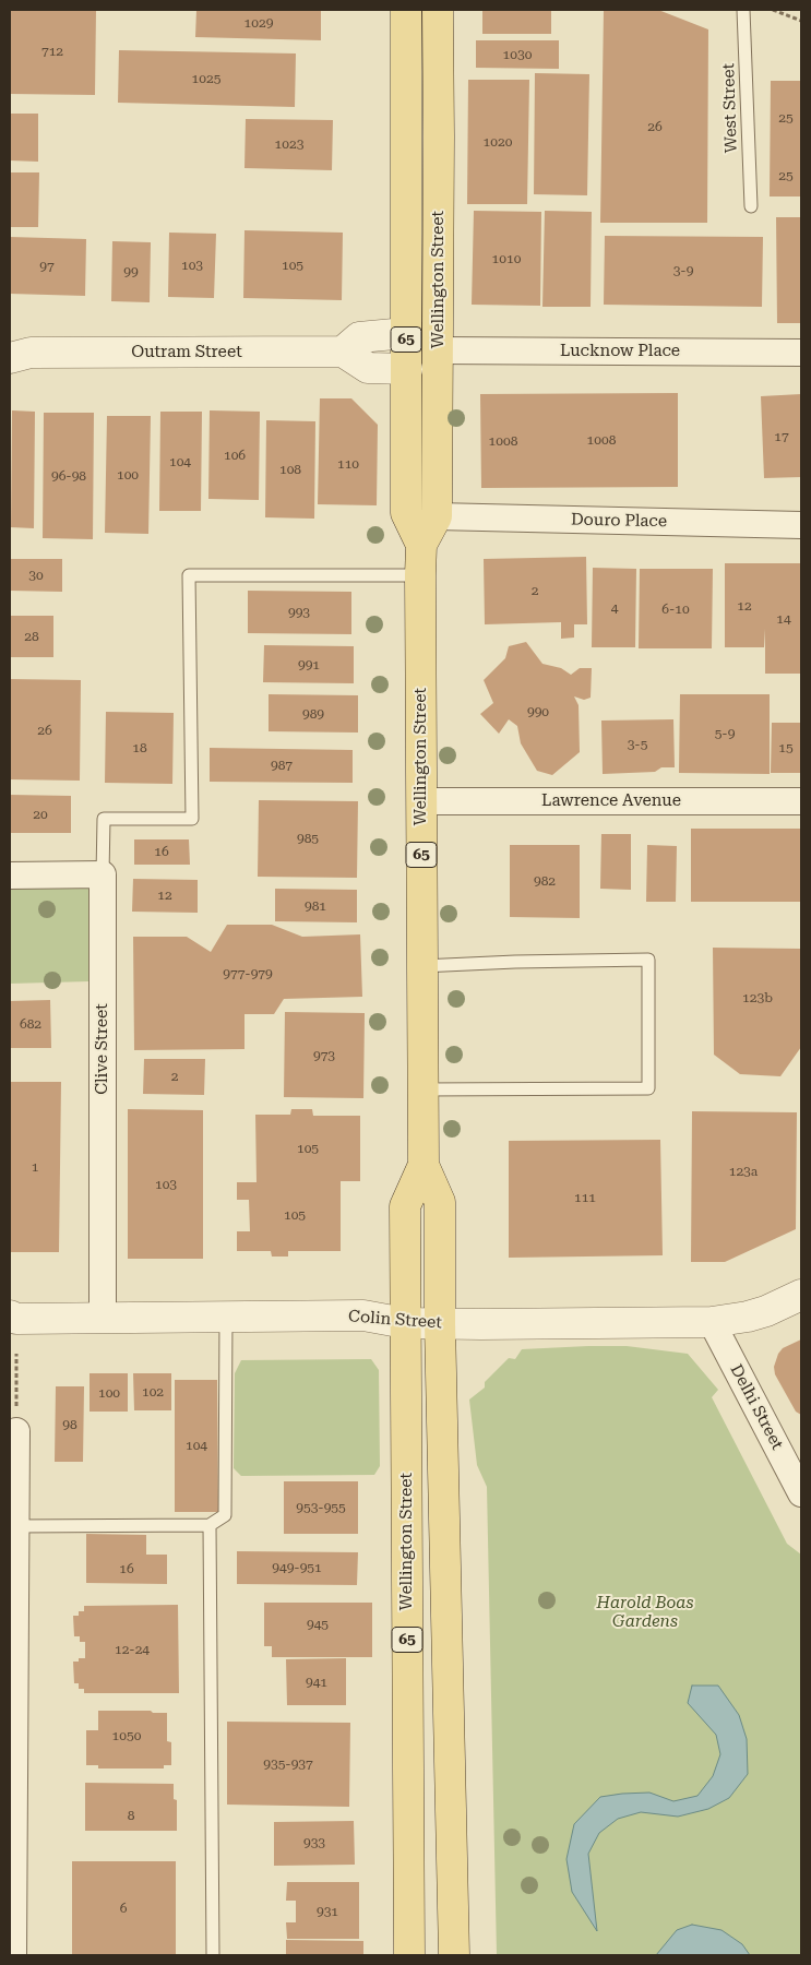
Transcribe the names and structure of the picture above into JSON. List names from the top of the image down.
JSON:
{
  "streets": {
    "main road": ["Wellington Street", "65"],
    "street": [
      "Lucknow Place",
      "Outram Street",
      "Douro Place",
      "Lawrence Avenue",
      "Clive Street",
      "Colin Street",
      "Delhi Street"
    ],
    "lane": ["West Street"]
  },
  "crossings": [
    ["Wellington Street", "Lucknow Place"],
    ["Wellington Street", "Douro Place"],
    ["Wellington Street", "Lawrence Avenue"],
    ["Wellington Street", "Colin Street"],
    ["Clive Street", "Colin Street"],
    ["Colin Street", "Delhi Street"]
  ],
  "parks": ["Harold Boas Gardens"],
  "house_numbers": [
    "1029",
    "712",
    "1030",
    "1025",
    "25",
    "26",
    "1020",
    "1023",
    "25",
    "1010",
    "103",
    "105",
    "97",
    "3-9",
    "99",
    "17",
    "1008",
    "1008",
    "106",
    "104",
    "110",
    "108",
    "100",
    "96-98",
    "30",
    "2",
    "12",
    "4",
    "6-10",
    "993",
    "14",
    "28",
    "991",
    "990",
    "989",
    "26",
    "5-9",
    "3-5",
    "18",
    "15",
    "987",
    "20",
    "985",
    "16",
    "982",
    "12",
    "981",
    "977-979",
    "123b",
    "682",
    "973",
    "2",
    "105",
    "1",
    "123a",
    "103",
    "111",
    "105",
    "102",
    "100",
    "98",
    "104",
    "953-955",
    "949-951",
    "16",
    "945",
    "12-24",
    "941",
    "1050",
    "935-937",
    "8",
    "933",
    "6",
    "931"
  ]
}
